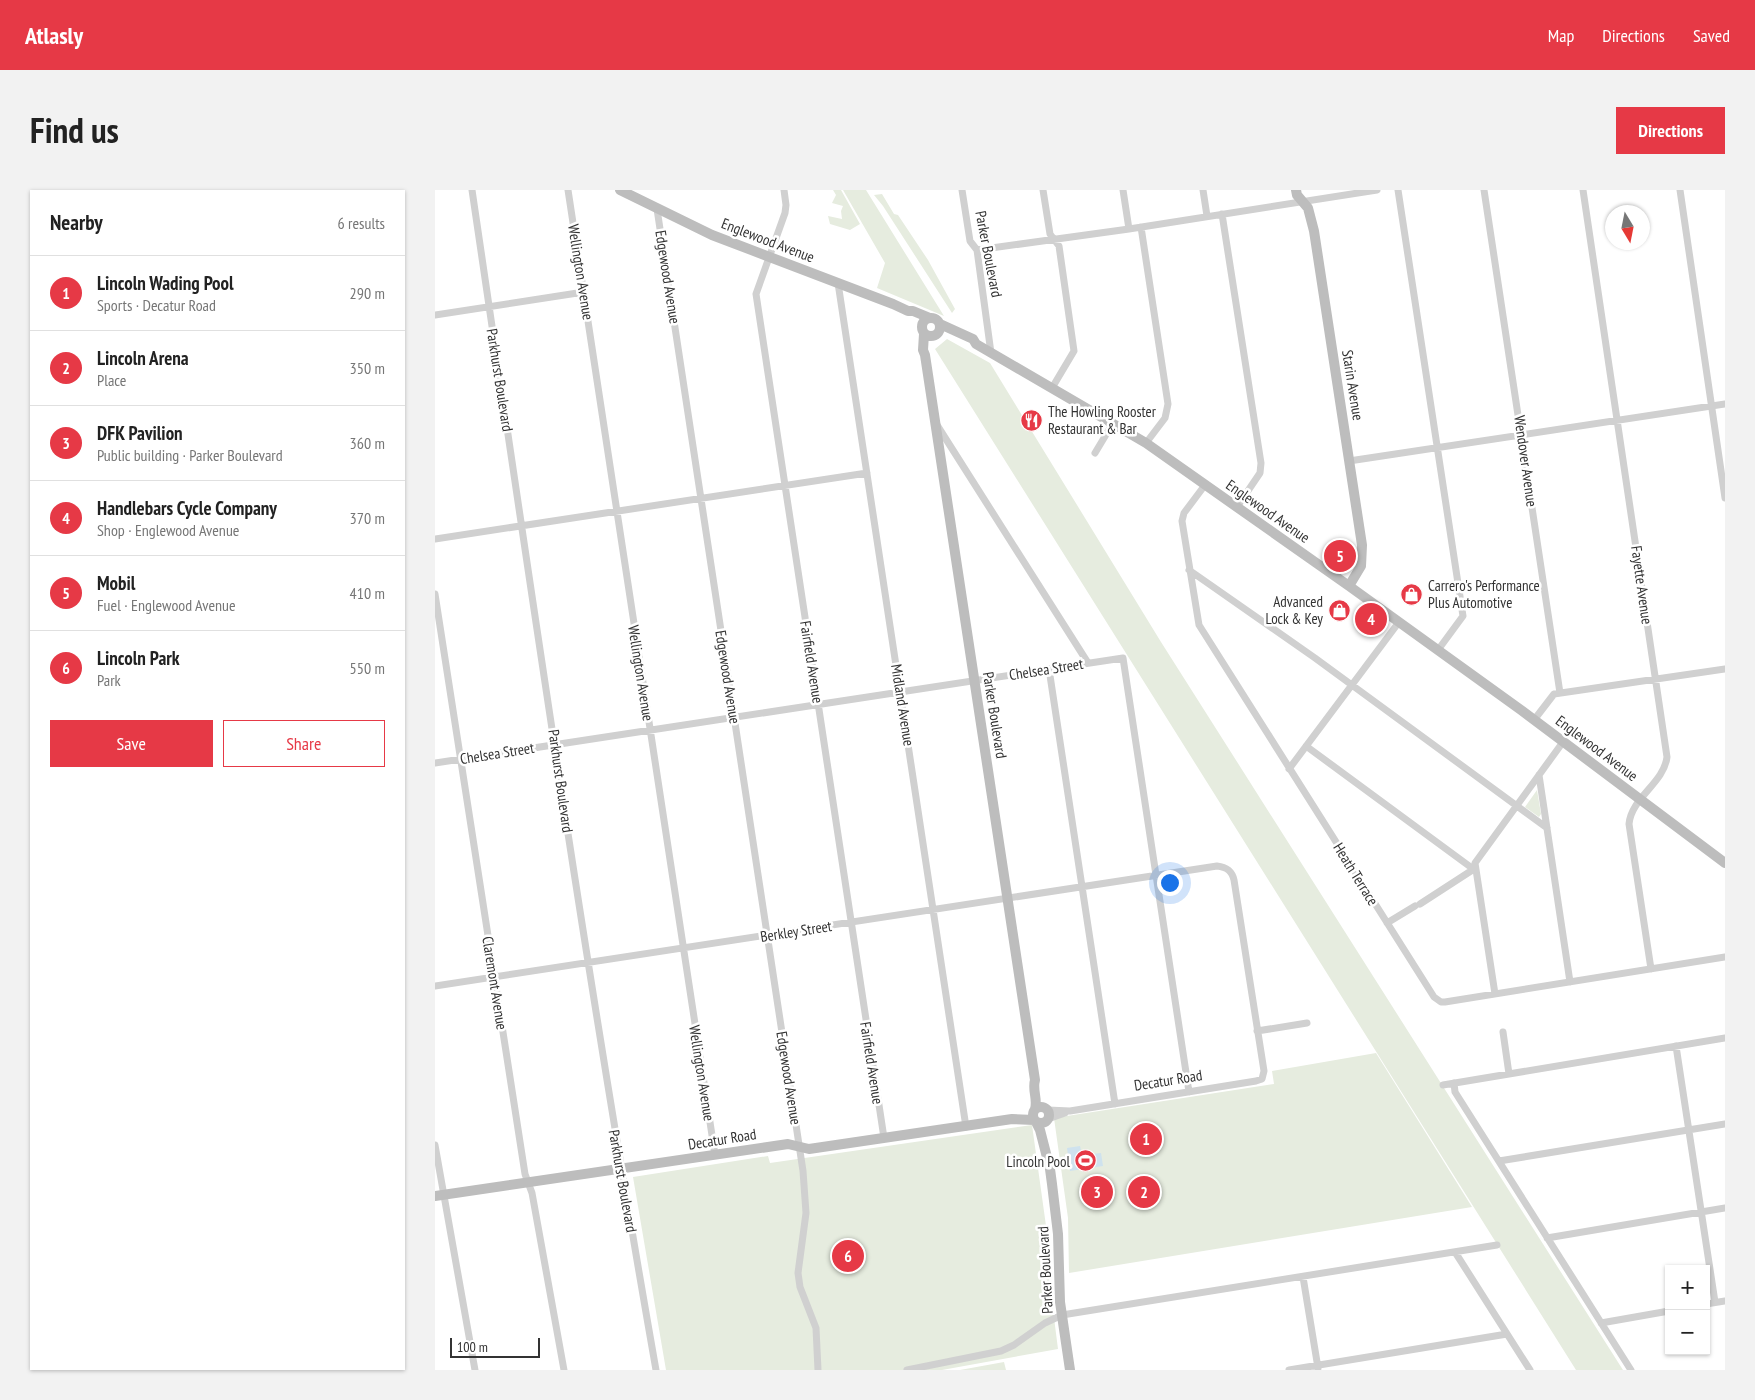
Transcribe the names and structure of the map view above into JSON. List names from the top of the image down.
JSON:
{
  "streets": {
    "street": [
      "Englewood Avenue",
      "Parker Boulevard",
      "Wellington Avenue",
      "Edgewood Avenue",
      "Parkhurst Boulevard",
      "Starin Avenue",
      "Wendover Avenue",
      "Fayette Avenue",
      "Fairfield Avenue",
      "Chelsea Street",
      "Midland Avenue",
      "Heath Terrace",
      "Berkley Street",
      "Claremont Avenue",
      "Decatur Road"
    ]
  },
  "crossings": [
    ["Englewood Avenue", "Parker Boulevard"],
    ["Englewood Avenue", "Edgewood Avenue"],
    ["Englewood Avenue", "Starin Avenue"],
    ["Englewood Avenue", "Fayette Avenue"],
    ["Englewood Avenue", "Fairfield Avenue"],
    ["Englewood Avenue", "Midland Avenue"],
    ["Englewood Avenue", "Heath Terrace"],
    ["Parker Boulevard", "Chelsea Street"],
    ["Parker Boulevard", "Berkley Street"],
    ["Parker Boulevard", "Decatur Road"],
    ["Wellington Avenue", "Chelsea Street"],
    ["Wellington Avenue", "Berkley Street"],
    ["Wellington Avenue", "Decatur Road"],
    ["Edgewood Avenue", "Chelsea Street"],
    ["Edgewood Avenue", "Berkley Street"],
    ["Edgewood Avenue", "Decatur Road"],
    ["Parkhurst Boulevard", "Chelsea Street"],
    ["Parkhurst Boulevard", "Berkley Street"],
    ["Parkhurst Boulevard", "Decatur Road"],
    ["Fayette Avenue", "Heath Terrace"],
    ["Fairfield Avenue", "Chelsea Street"],
    ["Fairfield Avenue", "Berkley Street"],
    ["Fairfield Avenue", "Decatur Road"],
    ["Chelsea Street", "Midland Avenue"],
    ["Chelsea Street", "Berkley Street"],
    ["Chelsea Street", "Claremont Avenue"],
    ["Midland Avenue", "Berkley Street"],
    ["Midland Avenue", "Decatur Road"],
    ["Berkley Street", "Claremont Avenue"],
    ["Berkley Street", "Decatur Road"],
    ["Claremont Avenue", "Decatur Road"]
  ],
  "places": {
    "restaurant": ["The Howling Rooster Restaurant & Bar"],
    "shop": ["Carrero's Performance Plus Automotive", "Advanced Lock & Key"],
    "sports": ["Lincoln Pool"]
  },
  "scale_bar": "100 m",
  "north": "bottom",
  "page": {
    "header": "Atlasly",
    "nav": ["Map", "Directions", "Saved"],
    "title": "Find us",
    "buttons": [
      "Directions",
      ["Save", "Share"]
    ],
    "heading": ["Nearby", "6 results"],
    "list": [
      {
        "mark": "1",
        "name": "Lincoln Wading Pool",
        "note": "Sports · Decatur Road",
        "value": "290 m"
      },
      {
        "mark": "2",
        "name": "Lincoln Arena",
        "note": "Place",
        "value": "350 m"
      },
      {
        "mark": "3",
        "name": "DFK Pavilion",
        "note": "Public building · Parker Boulevard",
        "value": "360 m"
      },
      {
        "mark": "4",
        "name": "Handlebars Cycle Company",
        "note": "Shop · Englewood Avenue",
        "value": "370 m"
      },
      {
        "mark": "5",
        "name": "Mobil",
        "note": "Fuel · Englewood Avenue",
        "value": "410 m"
      },
      {
        "mark": "6",
        "name": "Lincoln Park",
        "note": "Park",
        "value": "550 m"
      }
    ],
    "pins": [
      "5",
      "4",
      "1",
      "2",
      "3",
      "6"
    ],
    "map_buttons": ["+", "−"],
    "scale": "100 m"
  }
}
